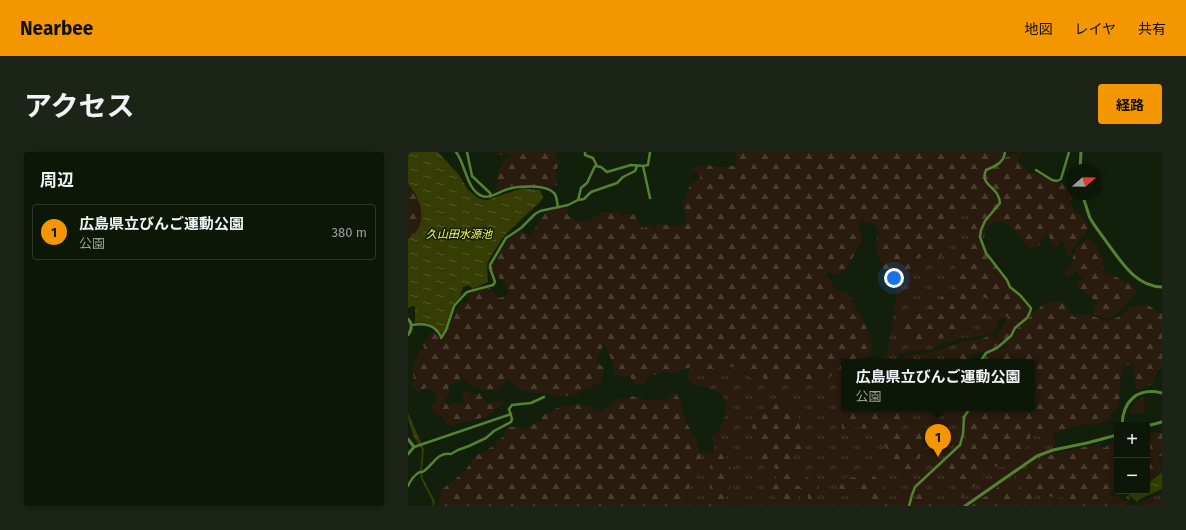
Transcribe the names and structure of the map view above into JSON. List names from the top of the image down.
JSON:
{
  "water": ["久山田水源池"],
  "north": "right",
  "page": {
    "header": "Nearbee",
    "nav": ["地図", "レイヤ", "共有"],
    "title": "アクセス",
    "buttons": "経路",
    "heading": "周辺",
    "list": [
      {
        "mark": "1",
        "name": "広島県立びんご運動公園",
        "note": "公園",
        "value": "380 m"
      }
    ],
    "popup": ["広島県立びんご運動公園", "公園"],
    "map_buttons": ["+", "−"],
    "pins": "1"
  }
}
